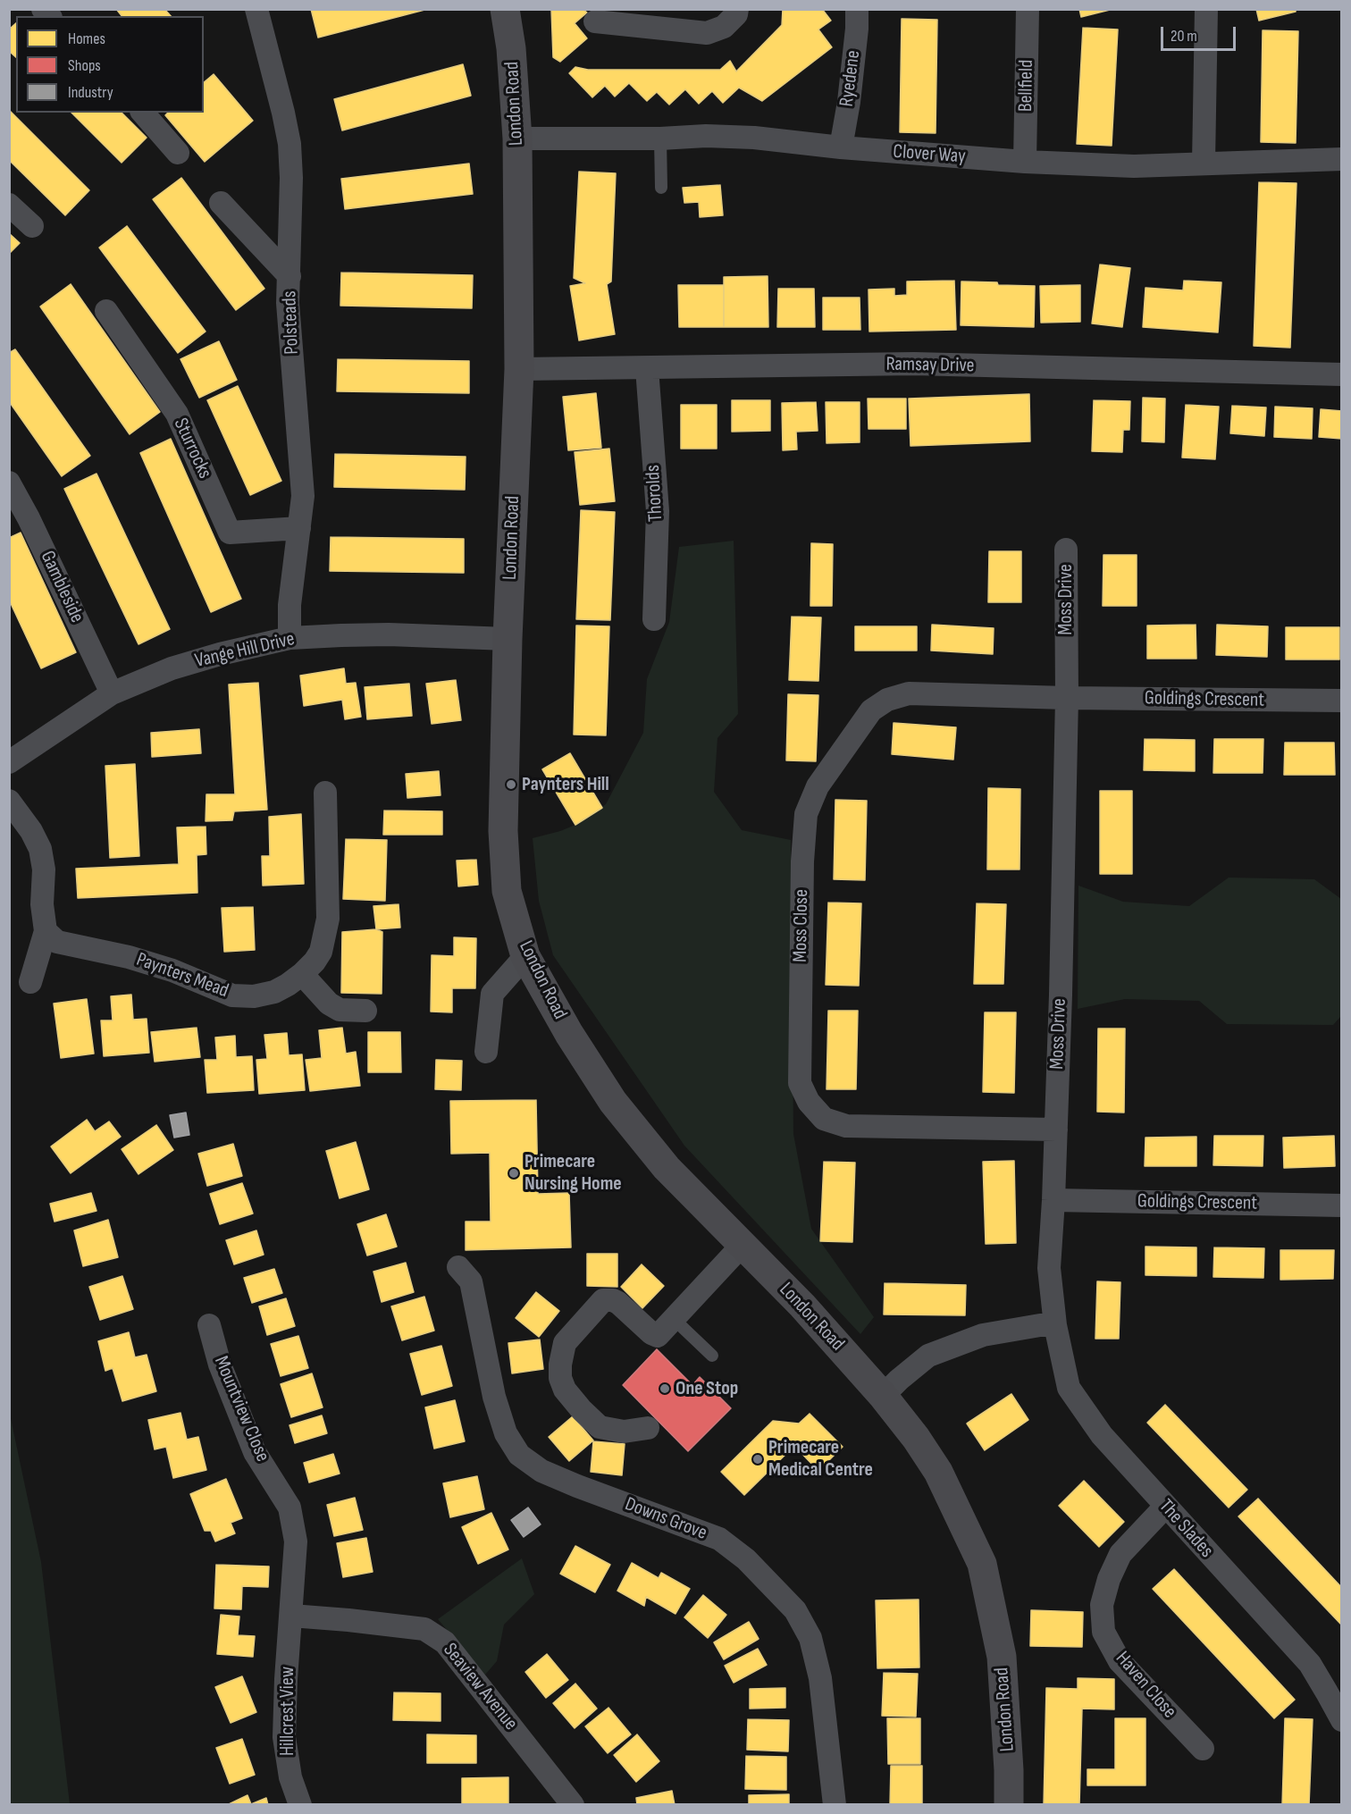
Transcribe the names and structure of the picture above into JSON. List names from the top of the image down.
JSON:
{
  "streets": {
    "main road": ["London Road"],
    "street": [
      "Ryedene",
      "Bellfield",
      "Clover Way",
      "Polsteads",
      "Ramsay Drive",
      "Sturrocks",
      "Thorolds",
      "Gambleside",
      "Moss Drive",
      "Vange Hill Drive",
      "Goldings Crescent",
      "Moss Close",
      "Paynters Mead",
      "Mountview Close",
      "Downs Grove",
      "The Slades",
      "Haven Close",
      "Seaview Avenue",
      "Hillcrest View"
    ]
  },
  "crossings": [
    ["Ryedene", "Clover Way"],
    ["Bellfield", "Clover Way"],
    ["London Road", "Clover Way"],
    ["London Road", "Ramsay Drive"],
    ["London Road", "Vange Hill Drive"],
    ["Polsteads", "Sturrocks"],
    ["Polsteads", "Vange Hill Drive"],
    ["Ramsay Drive", "Thorolds"],
    ["Gambleside", "Vange Hill Drive"],
    ["Moss Drive", "Goldings Crescent"],
    ["Moss Drive", "Moss Close"],
    ["Moss Drive", "The Slades"],
    ["Goldings Crescent", "Moss Close"],
    ["Mountview Close", "Seaview Avenue"],
    ["Mountview Close", "Hillcrest View"],
    ["The Slades", "Haven Close"],
    ["Seaview Avenue", "Hillcrest View"]
  ],
  "places": [
    "Paynters Hill",
    "Primecare Nursing Home",
    "One Stop",
    "Primecare Medical Centre"
  ],
  "legend": ["Homes", "Shops", "Industry"],
  "scale_bar": "20 m"
}
